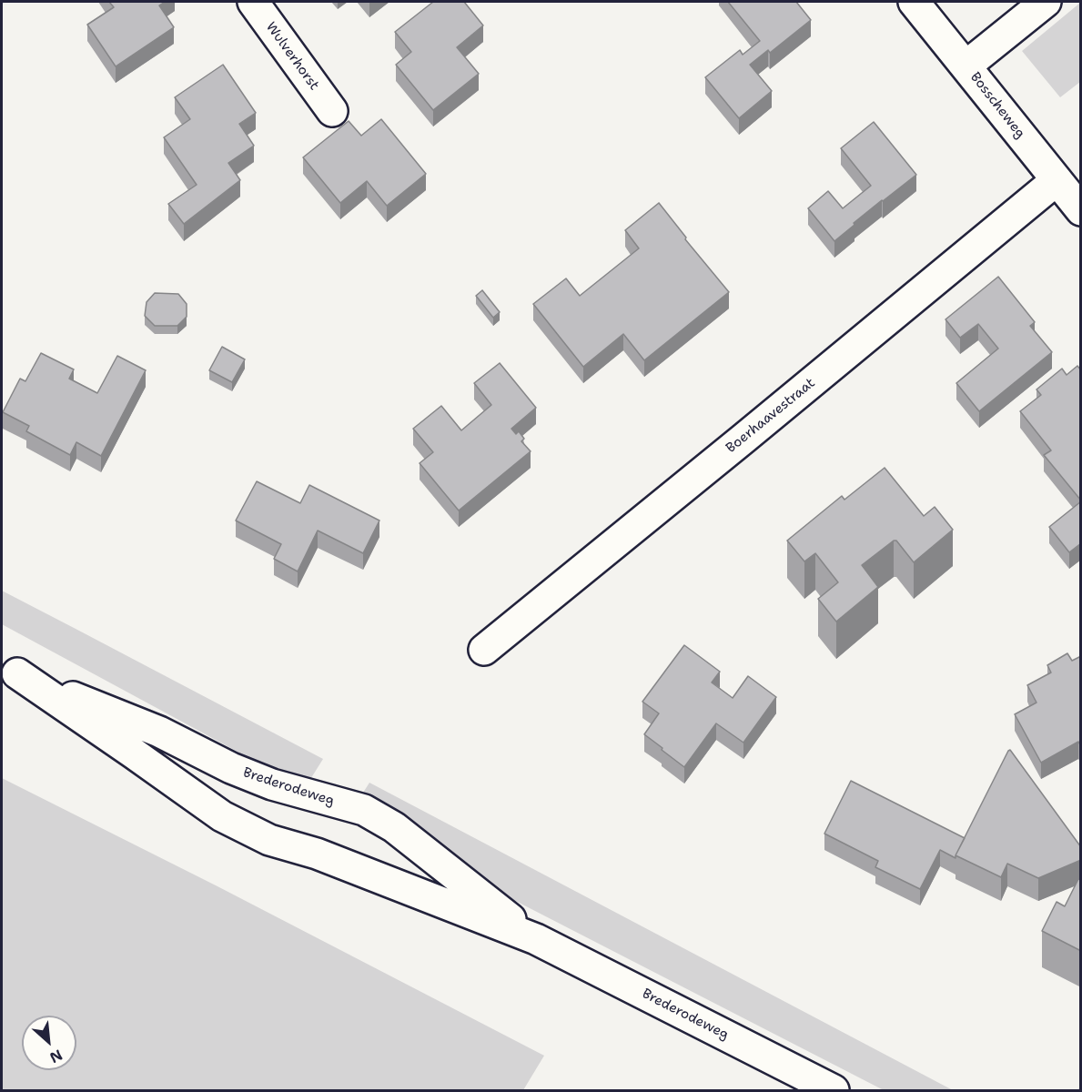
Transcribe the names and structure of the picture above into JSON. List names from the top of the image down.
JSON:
{
  "streets": {
    "main road": [
      "Wulverhorst",
      "Bosscheweg",
      "Boerhaavestraat",
      "Brederodeweg"
    ]
  },
  "crossings": [
    ["Bosscheweg", "Boerhaavestraat"]
  ],
  "north": "bottom right"
}
